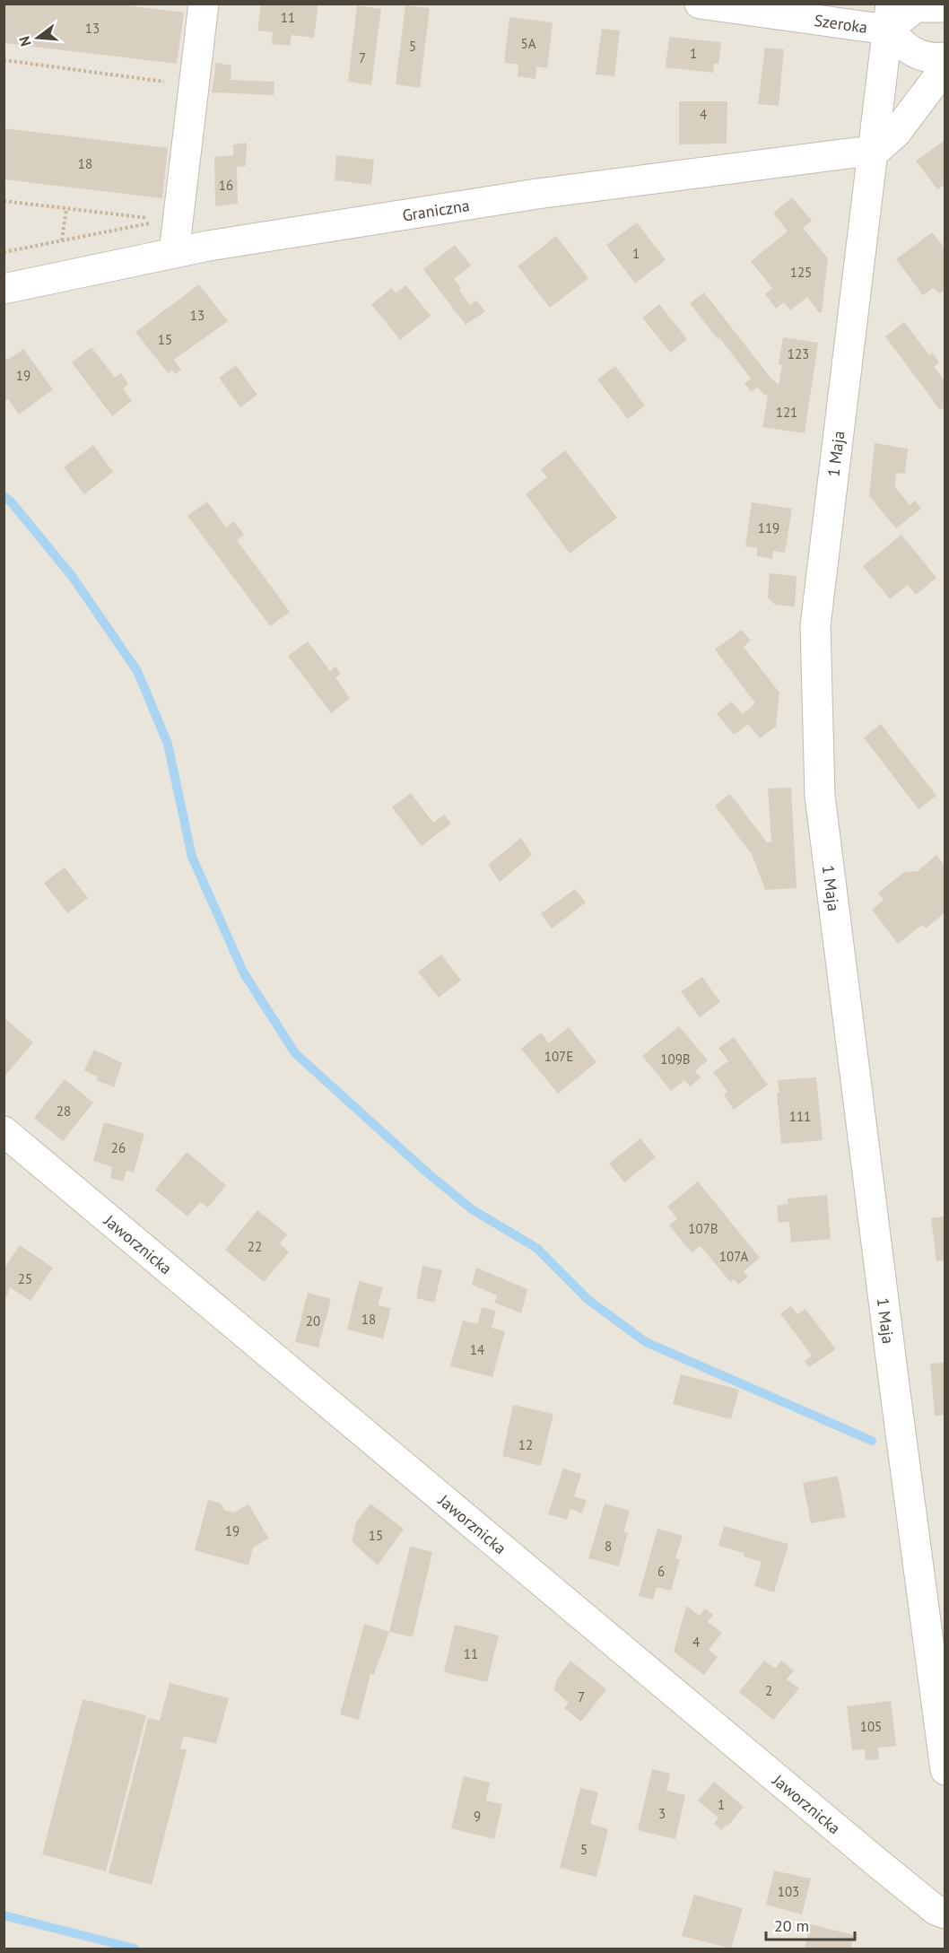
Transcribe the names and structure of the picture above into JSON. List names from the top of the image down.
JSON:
{
  "streets": {
    "street": [
      "Szeroka",
      "Graniczna",
      "1 Maja",
      "Jaworznicka"
    ]
  },
  "crossings": [
    ["Szeroka", "1 Maja"],
    ["Graniczna", "1 Maja"]
  ],
  "house_numbers": [
    "11",
    "13",
    "5A",
    "5",
    "1",
    "7",
    "4",
    "18",
    "16",
    "1",
    "125",
    "13",
    "15",
    "123",
    "19",
    "121",
    "119",
    "107E",
    "109B",
    "28",
    "111",
    "26",
    "107B",
    "22",
    "107A",
    "25",
    "18",
    "20",
    "14",
    "12",
    "19",
    "15",
    "8",
    "6",
    "4",
    "11",
    "2",
    "7",
    "105",
    "1",
    "3",
    "9",
    "5",
    "103"
  ],
  "scale_bar": "20 m",
  "north": "left"
}
